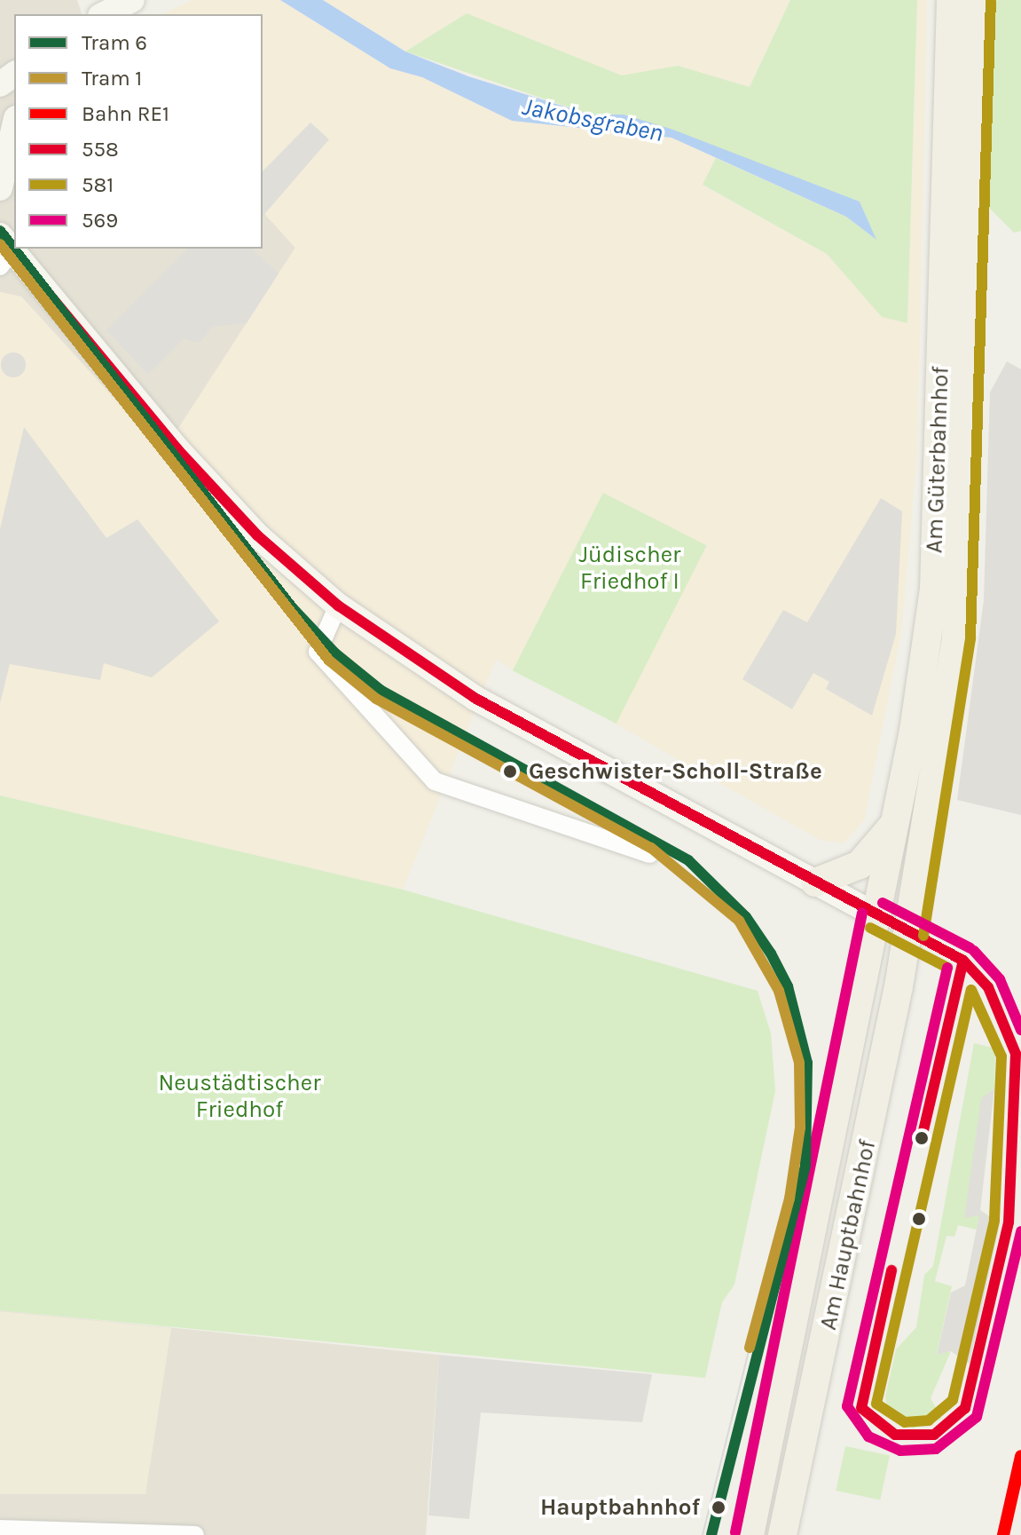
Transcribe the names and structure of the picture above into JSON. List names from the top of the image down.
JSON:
{
  "streets": {
    "main road": ["Am Güterbahnhof", "Am Hauptbahnhof"]
  },
  "crossings": [
    ["Am Güterbahnhof", "Am Hauptbahnhof"]
  ],
  "water": ["Jakobsgraben"],
  "parks": ["Jüdischer Friedhof I", "Neustädtischer Friedhof"],
  "places": ["Geschwister-Scholl-Straße", "Hauptbahnhof"],
  "lines": [
    "transit line 581",
    "tram line 6",
    "transit line 558",
    "tram line 1",
    "transit line 569",
    "rail line RE1"
  ],
  "legend": [
    "Tram 6",
    "Tram 1",
    "Bahn RE1",
    "558",
    "581",
    "569"
  ]
}
